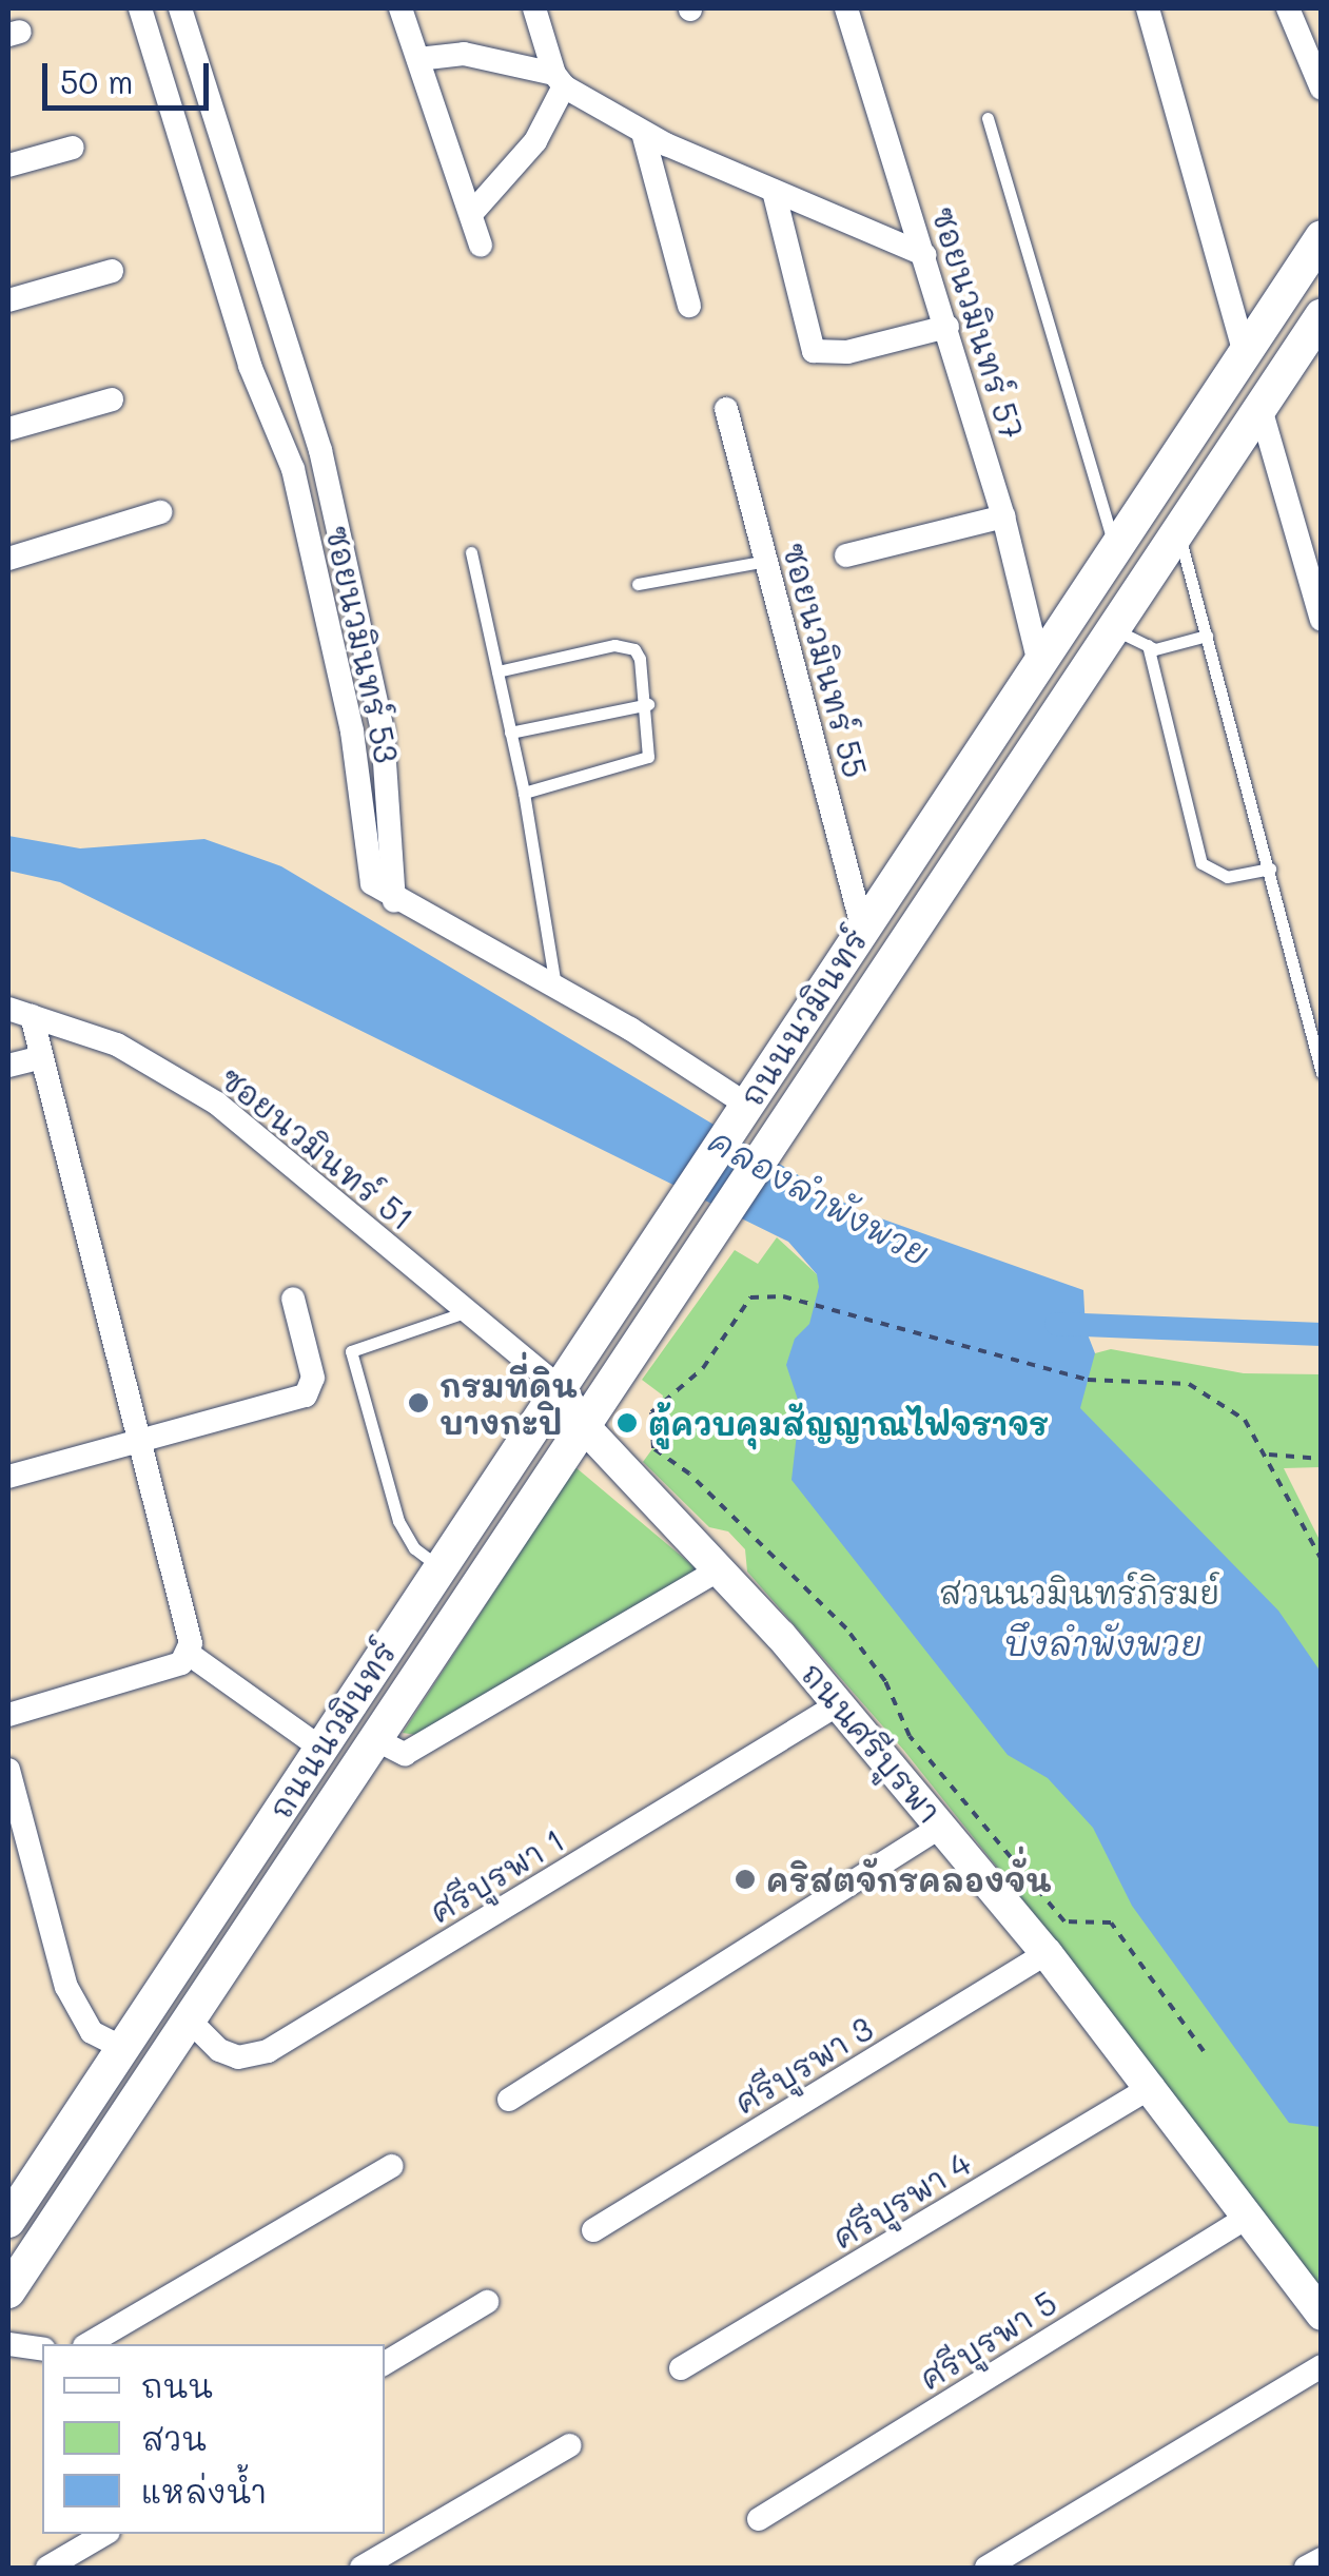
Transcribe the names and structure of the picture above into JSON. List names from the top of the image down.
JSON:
{
  "streets": {
    "main road": ["ถนนนวมินทร์"],
    "street": [
      "ซอยนวมินทร์ 57",
      "ซอยนวมินทร์ 53",
      "ซอยนวมินทร์ 55",
      "ซอยนวมินทร์ 51",
      "ถนนศรีบูรพา",
      "ศรีบูรพา 1",
      "ศรีบูรพา 3",
      "ศรีบูรพา 4",
      "ศรีบูรพา 5"
    ]
  },
  "crossings": [
    ["ซอยนวมินทร์ 57", "ถนนนวมินทร์"],
    ["ซอยนวมินทร์ 53", "ถนนนวมินทร์"],
    ["ซอยนวมินทร์ 55", "ถนนนวมินทร์"],
    ["ถนนนวมินทร์", "ซอยนวมินทร์ 51"],
    ["ถนนนวมินทร์", "ถนนศรีบูรพา"],
    ["ถนนนวมินทร์", "ศรีบูรพา 1"],
    ["ซอยนวมินทร์ 51", "ถนนศรีบูรพา"],
    ["ถนนศรีบูรพา", "ศรีบูรพา 1"],
    ["ถนนศรีบูรพา", "ศรีบูรพา 3"],
    ["ถนนศรีบูรพา", "ศรีบูรพา 4"],
    ["ถนนศรีบูรพา", "ศรีบูรพา 5"]
  ],
  "water": ["คลองลำพังพวย", "บึงลำพังพวย"],
  "parks": ["สวนนวมินทร์ภิรมย์"],
  "places": ["กรมที่ดิน บางกะปิ", "ตู้ควบคุมสัญญาณไฟจราจร", "คริสตจักรคลองจั่น"],
  "legend": ["ถนน", "สวน", "แหล่งน้ำ"],
  "scale_bar": "50 m"
}
